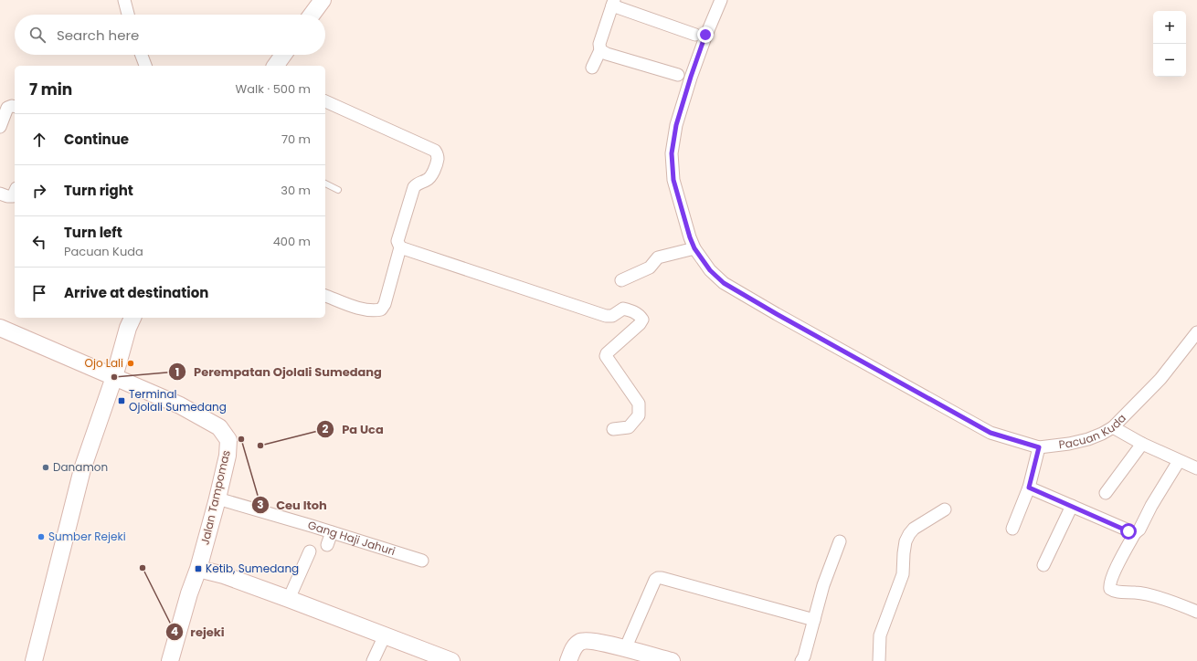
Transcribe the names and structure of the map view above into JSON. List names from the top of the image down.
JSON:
{
  "streets": {
    "street": ["Pacuan Kuda", "Jalan Tampomas", "Gang Haji Jahuri"]
  },
  "crossings": [
    ["Jalan Tampomas", "Gang Haji Jahuri"]
  ],
  "places": {
    "other": [
      "Ojo Lali",
      "Perempatan Ojolali Sumedang",
      "Ceu Itoh",
      "Pa Uca",
      "Danamon",
      "Sumber Rejeki",
      "rejeki"
    ],
    "transit": ["Terminal Ojolali Sumedang", "Ketib, Sumedang"]
  },
  "page": {
    "map_buttons": ["+", "−"],
    "search": "Search here",
    "heading": ["7 min", "Walk · 500 m"],
    "list": [
      ["Continue", "70 m"],
      ["Turn right", "30 m"],
      ["Turn left", "Pacuan Kuda", "400 m"],
      "Arrive at destination"
    ]
  }
}
